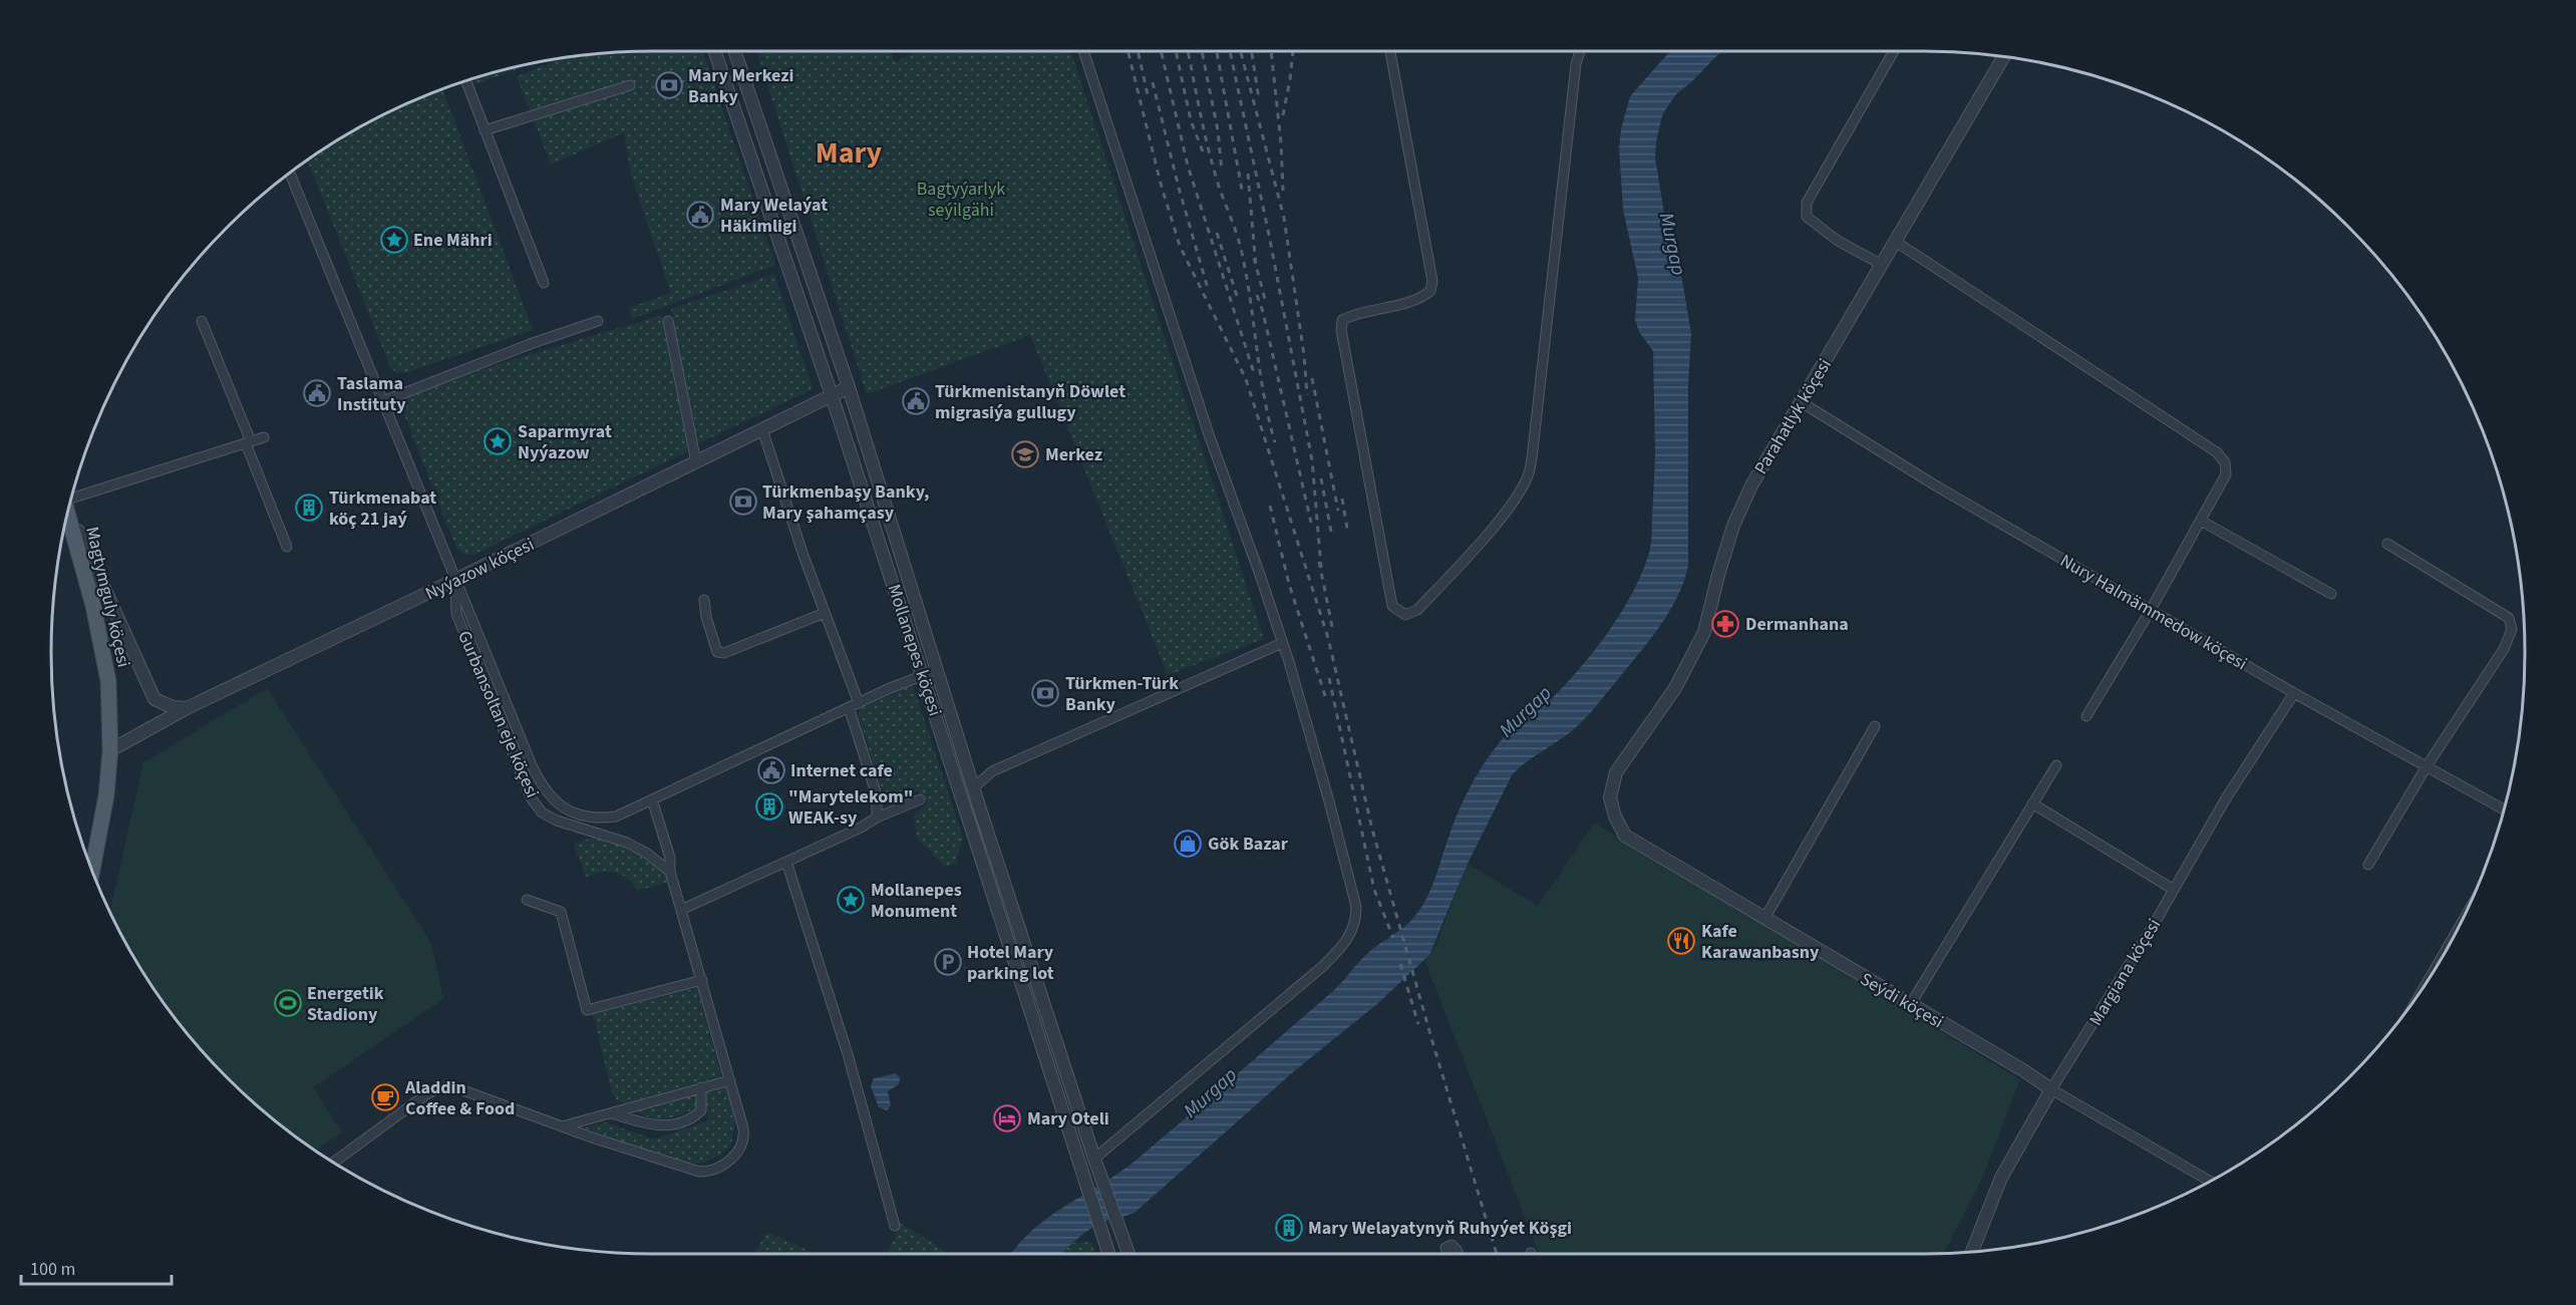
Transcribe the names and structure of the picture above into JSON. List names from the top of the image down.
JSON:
{
  "streets": {
    "main road": ["Magtymguly köçesi"],
    "street": [
      "Parahatlyk köçesi",
      "Nyýazow köçesi",
      "Nury Halmämmedow köçesi",
      "Mollanepes köçesi",
      "Gurbansoltan eje köçesi",
      "Margiana köçesi",
      "Seýdi köçesi"
    ]
  },
  "crossings": [
    ["Parahatlyk köçesi", "Nury Halmämmedow köçesi"],
    ["Parahatlyk köçesi", "Seýdi köçesi"],
    ["Nyýazow köçesi", "Magtymguly köçesi"],
    ["Nyýazow köçesi", "Mollanepes köçesi"],
    ["Nyýazow köçesi", "Gurbansoltan eje köçesi"],
    ["Nury Halmämmedow köçesi", "Margiana köçesi"],
    ["Mollanepes köçesi", "Gurbansoltan eje köçesi"],
    ["Margiana köçesi", "Seýdi köçesi"]
  ],
  "districts": ["Mary"],
  "water": ["Murgap"],
  "parks": ["Bagtyýarlyk seýilgähi"],
  "places": {
    "bank": ["Mary Merkezi Banky", "Türkmenbaşy Banky, Mary şahamçasy", "Türkmen-Türk Banky"],
    "public building": [
      "Mary Welaýat Häkimligi",
      "Taslama Instituty",
      "Türkmenistanyň Döwlet migrasiýa gullugy",
      "Internet cafe"
    ],
    "place": ["Ene Mähri", "Saparmyrat Nyýazow", "Mollanepes Monument"],
    "school or university": ["Merkez"],
    "building": ["Türkmenabat köç 21 jaý", "\"Marytelekom\" WEAK-sy", "Mary Welayatynyň Ruhyýet Köşgi"],
    "pharmacy": ["Dermanhana"],
    "shop": ["Gök Bazar"],
    "restaurant": ["Kafe Karawanbasny"],
    "parking": ["Hotel Mary parking lot"],
    "sports": ["Energetik Stadiony"],
    "cafe": ["Aladdin Coffee & Food"],
    "hotel": ["Mary Oteli"]
  },
  "scale_bar": "100 m"
}
